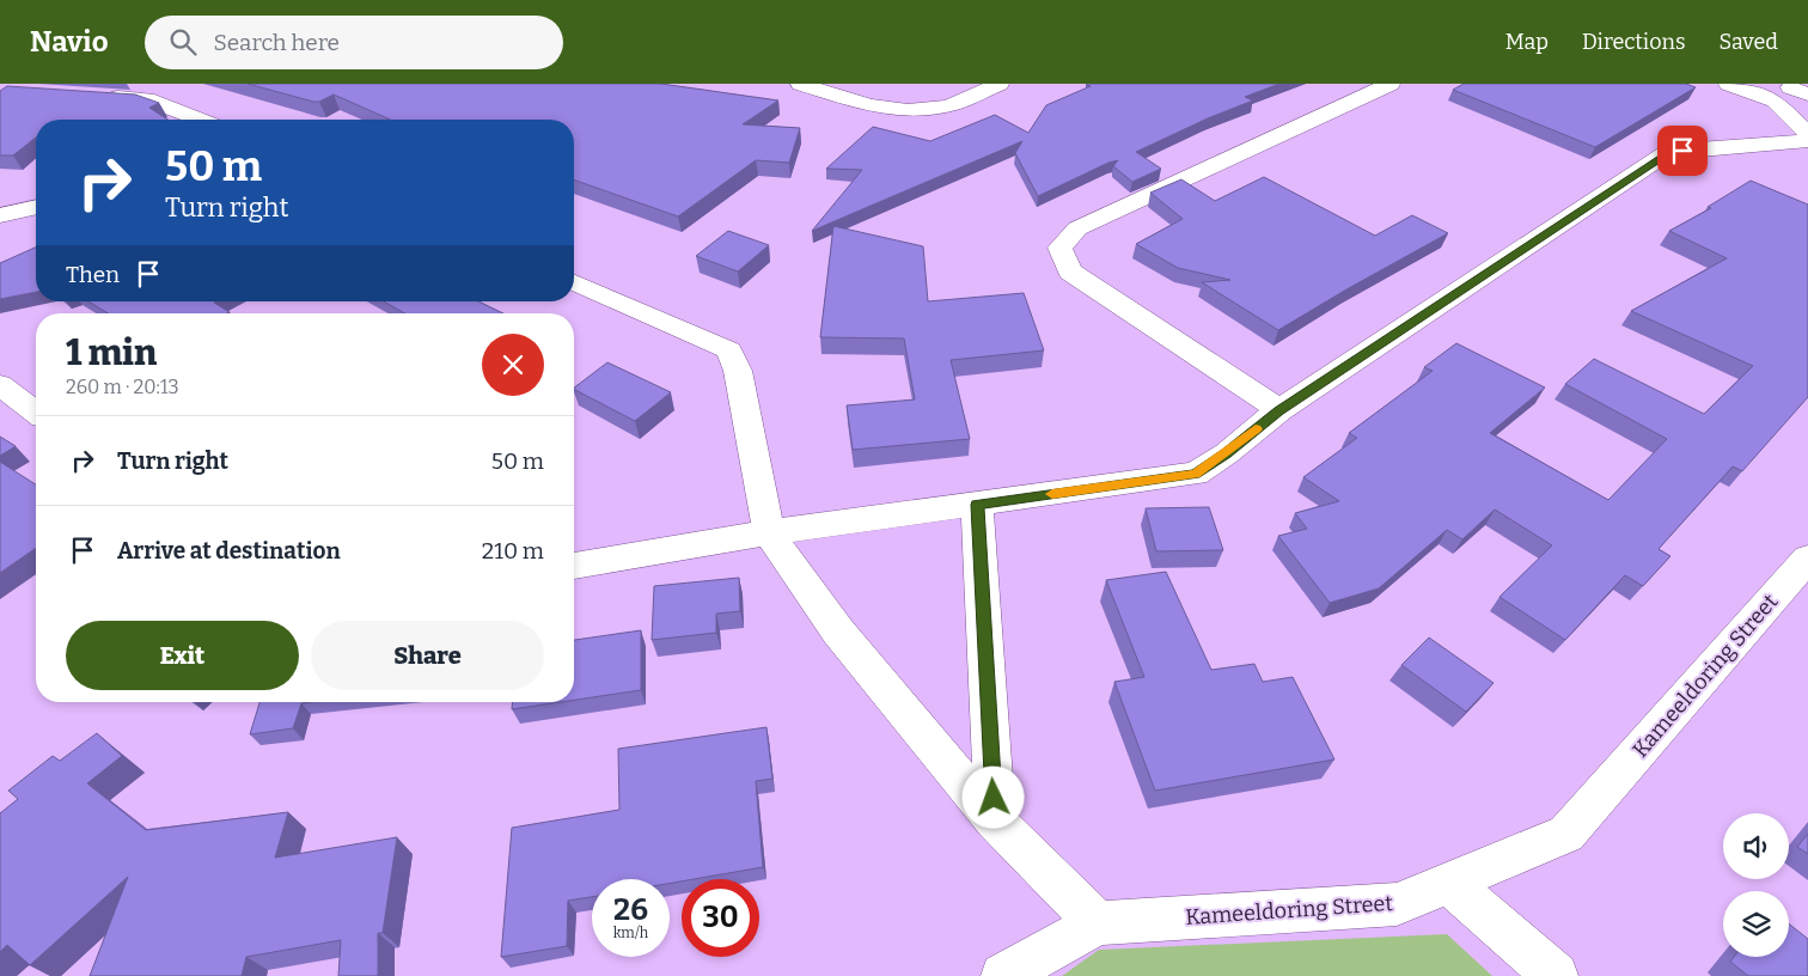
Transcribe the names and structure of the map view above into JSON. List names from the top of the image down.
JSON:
{
  "streets": {
    "street": ["Kameeldoring Street"]
  },
  "page": {
    "header": "Navio",
    "search": "Search here",
    "nav": ["Map", "Directions", "Saved"],
    "turn": ["50 m", "Turn right"],
    "then": "Then",
    "heading": ["1 min", "260 m · 20:13"],
    "list": [
      {
        "name": "Turn right",
        "value": "50 m"
      },
      {
        "name": "Arrive at destination",
        "value": "210 m"
      }
    ],
    "buttons": ["Exit", "Share"],
    "speed": "26 km/h",
    "limit": "30"
  }
}
